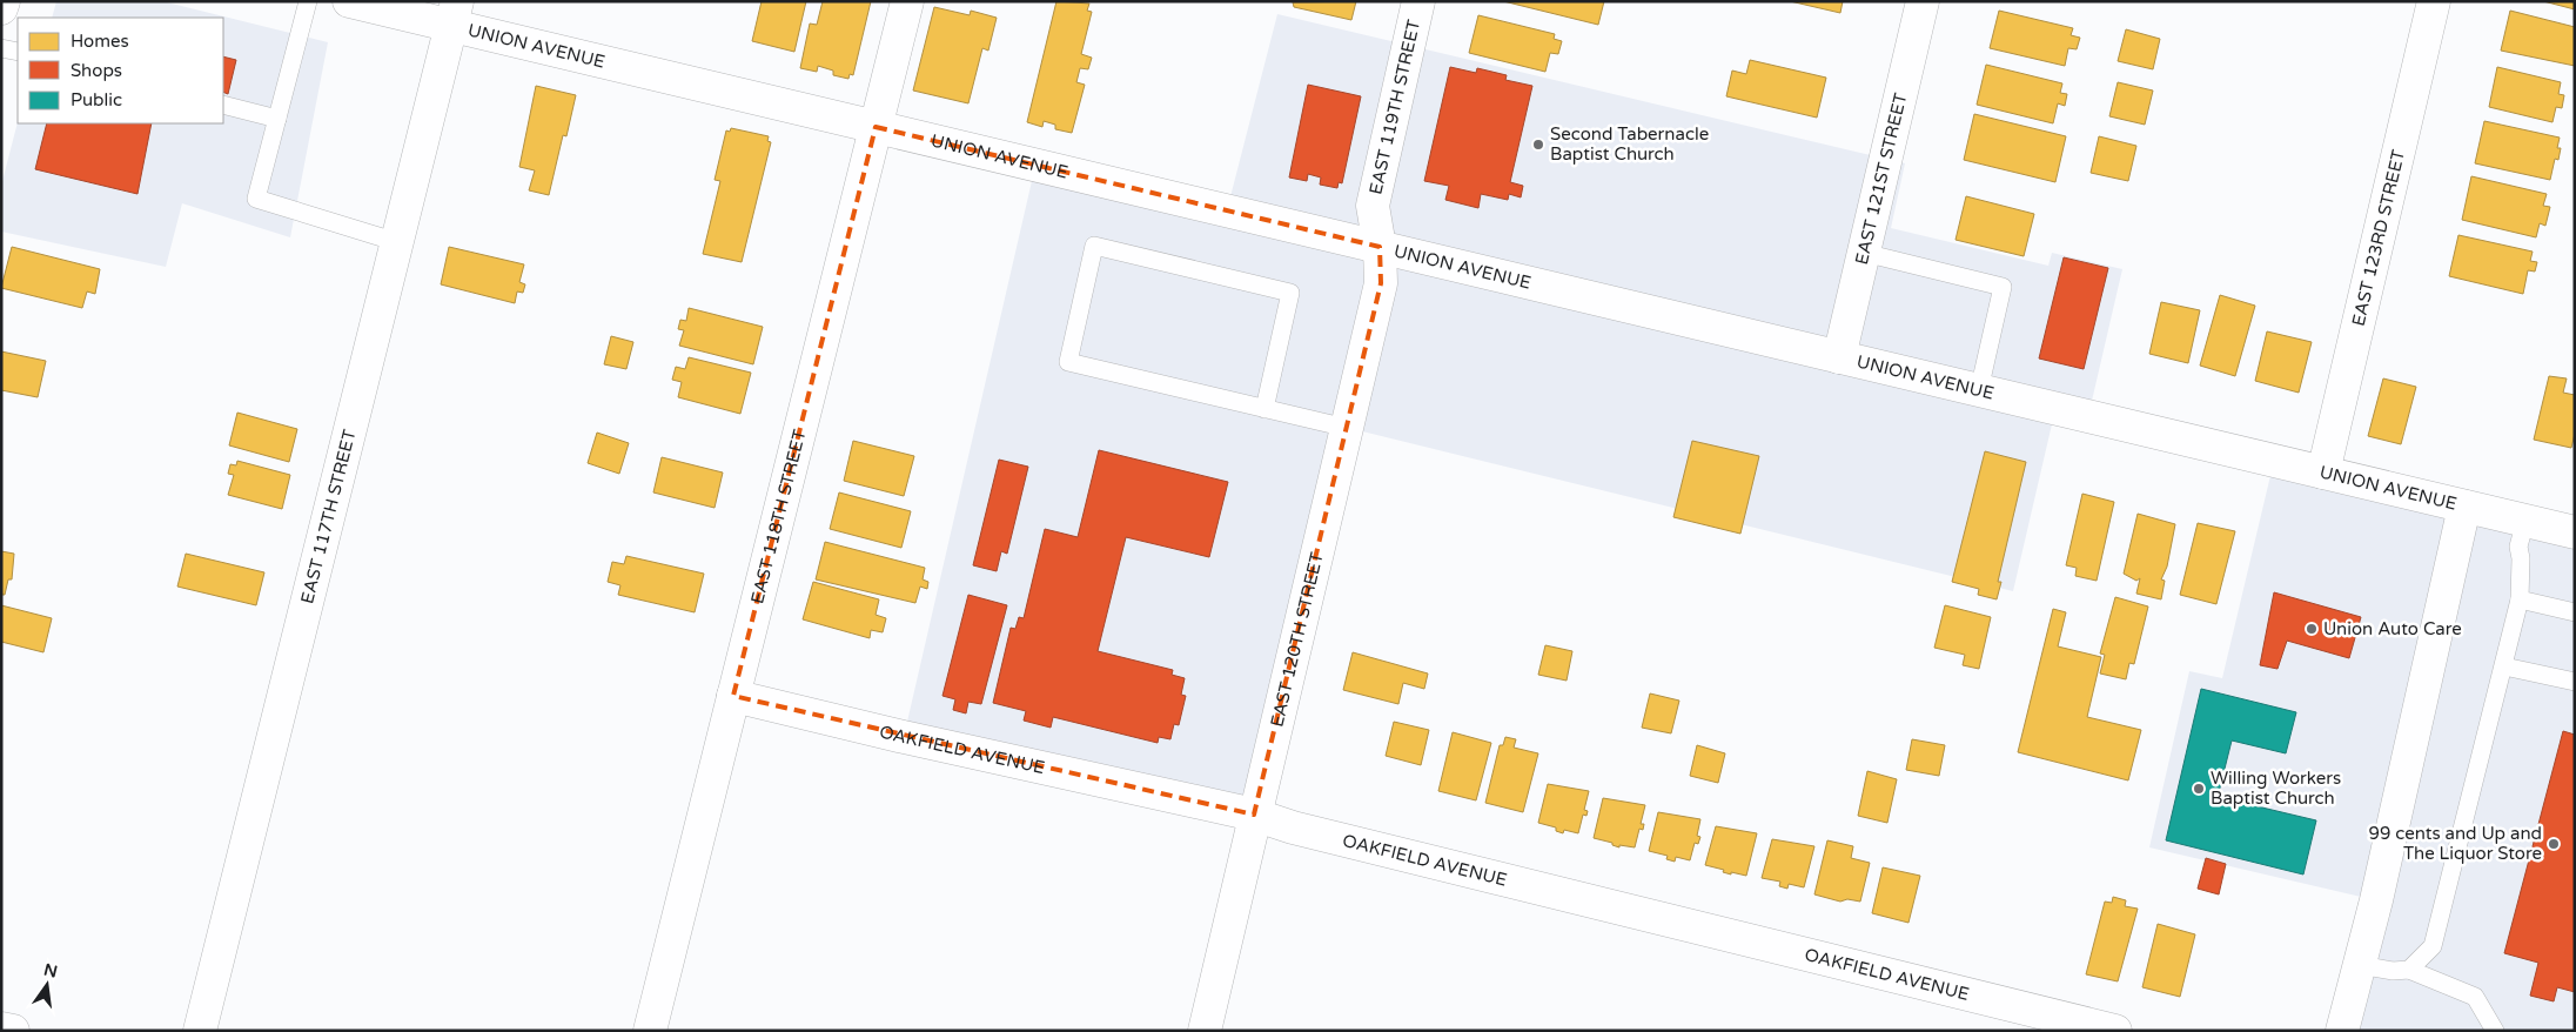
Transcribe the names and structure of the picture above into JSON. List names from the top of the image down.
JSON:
{
  "streets": {
    "street": [
      "UNION AVENUE",
      "EAST 119TH STREET",
      "EAST 121ST STREET",
      "EAST 123RD STREET",
      "EAST 117TH STREET",
      "EAST 118TH STREET",
      "EAST 120TH STREET",
      "OAKFIELD AVENUE"
    ]
  },
  "crossings": [
    ["UNION AVENUE", "EAST 119TH STREET"],
    ["UNION AVENUE", "EAST 121ST STREET"],
    ["UNION AVENUE", "EAST 123RD STREET"],
    ["UNION AVENUE", "EAST 117TH STREET"],
    ["UNION AVENUE", "EAST 118TH STREET"],
    ["UNION AVENUE", "EAST 120TH STREET"],
    ["EAST 119TH STREET", "EAST 120TH STREET"],
    ["EAST 118TH STREET", "OAKFIELD AVENUE"],
    ["EAST 120TH STREET", "OAKFIELD AVENUE"]
  ],
  "places": [
    "Second Tabernacle Baptist Church",
    "Union Auto Care",
    "Willing Workers Baptist Church",
    "99 cents and Up and The Liquor Store"
  ],
  "legend": ["Homes", "Shops", "Public"],
  "north": "top"
}
